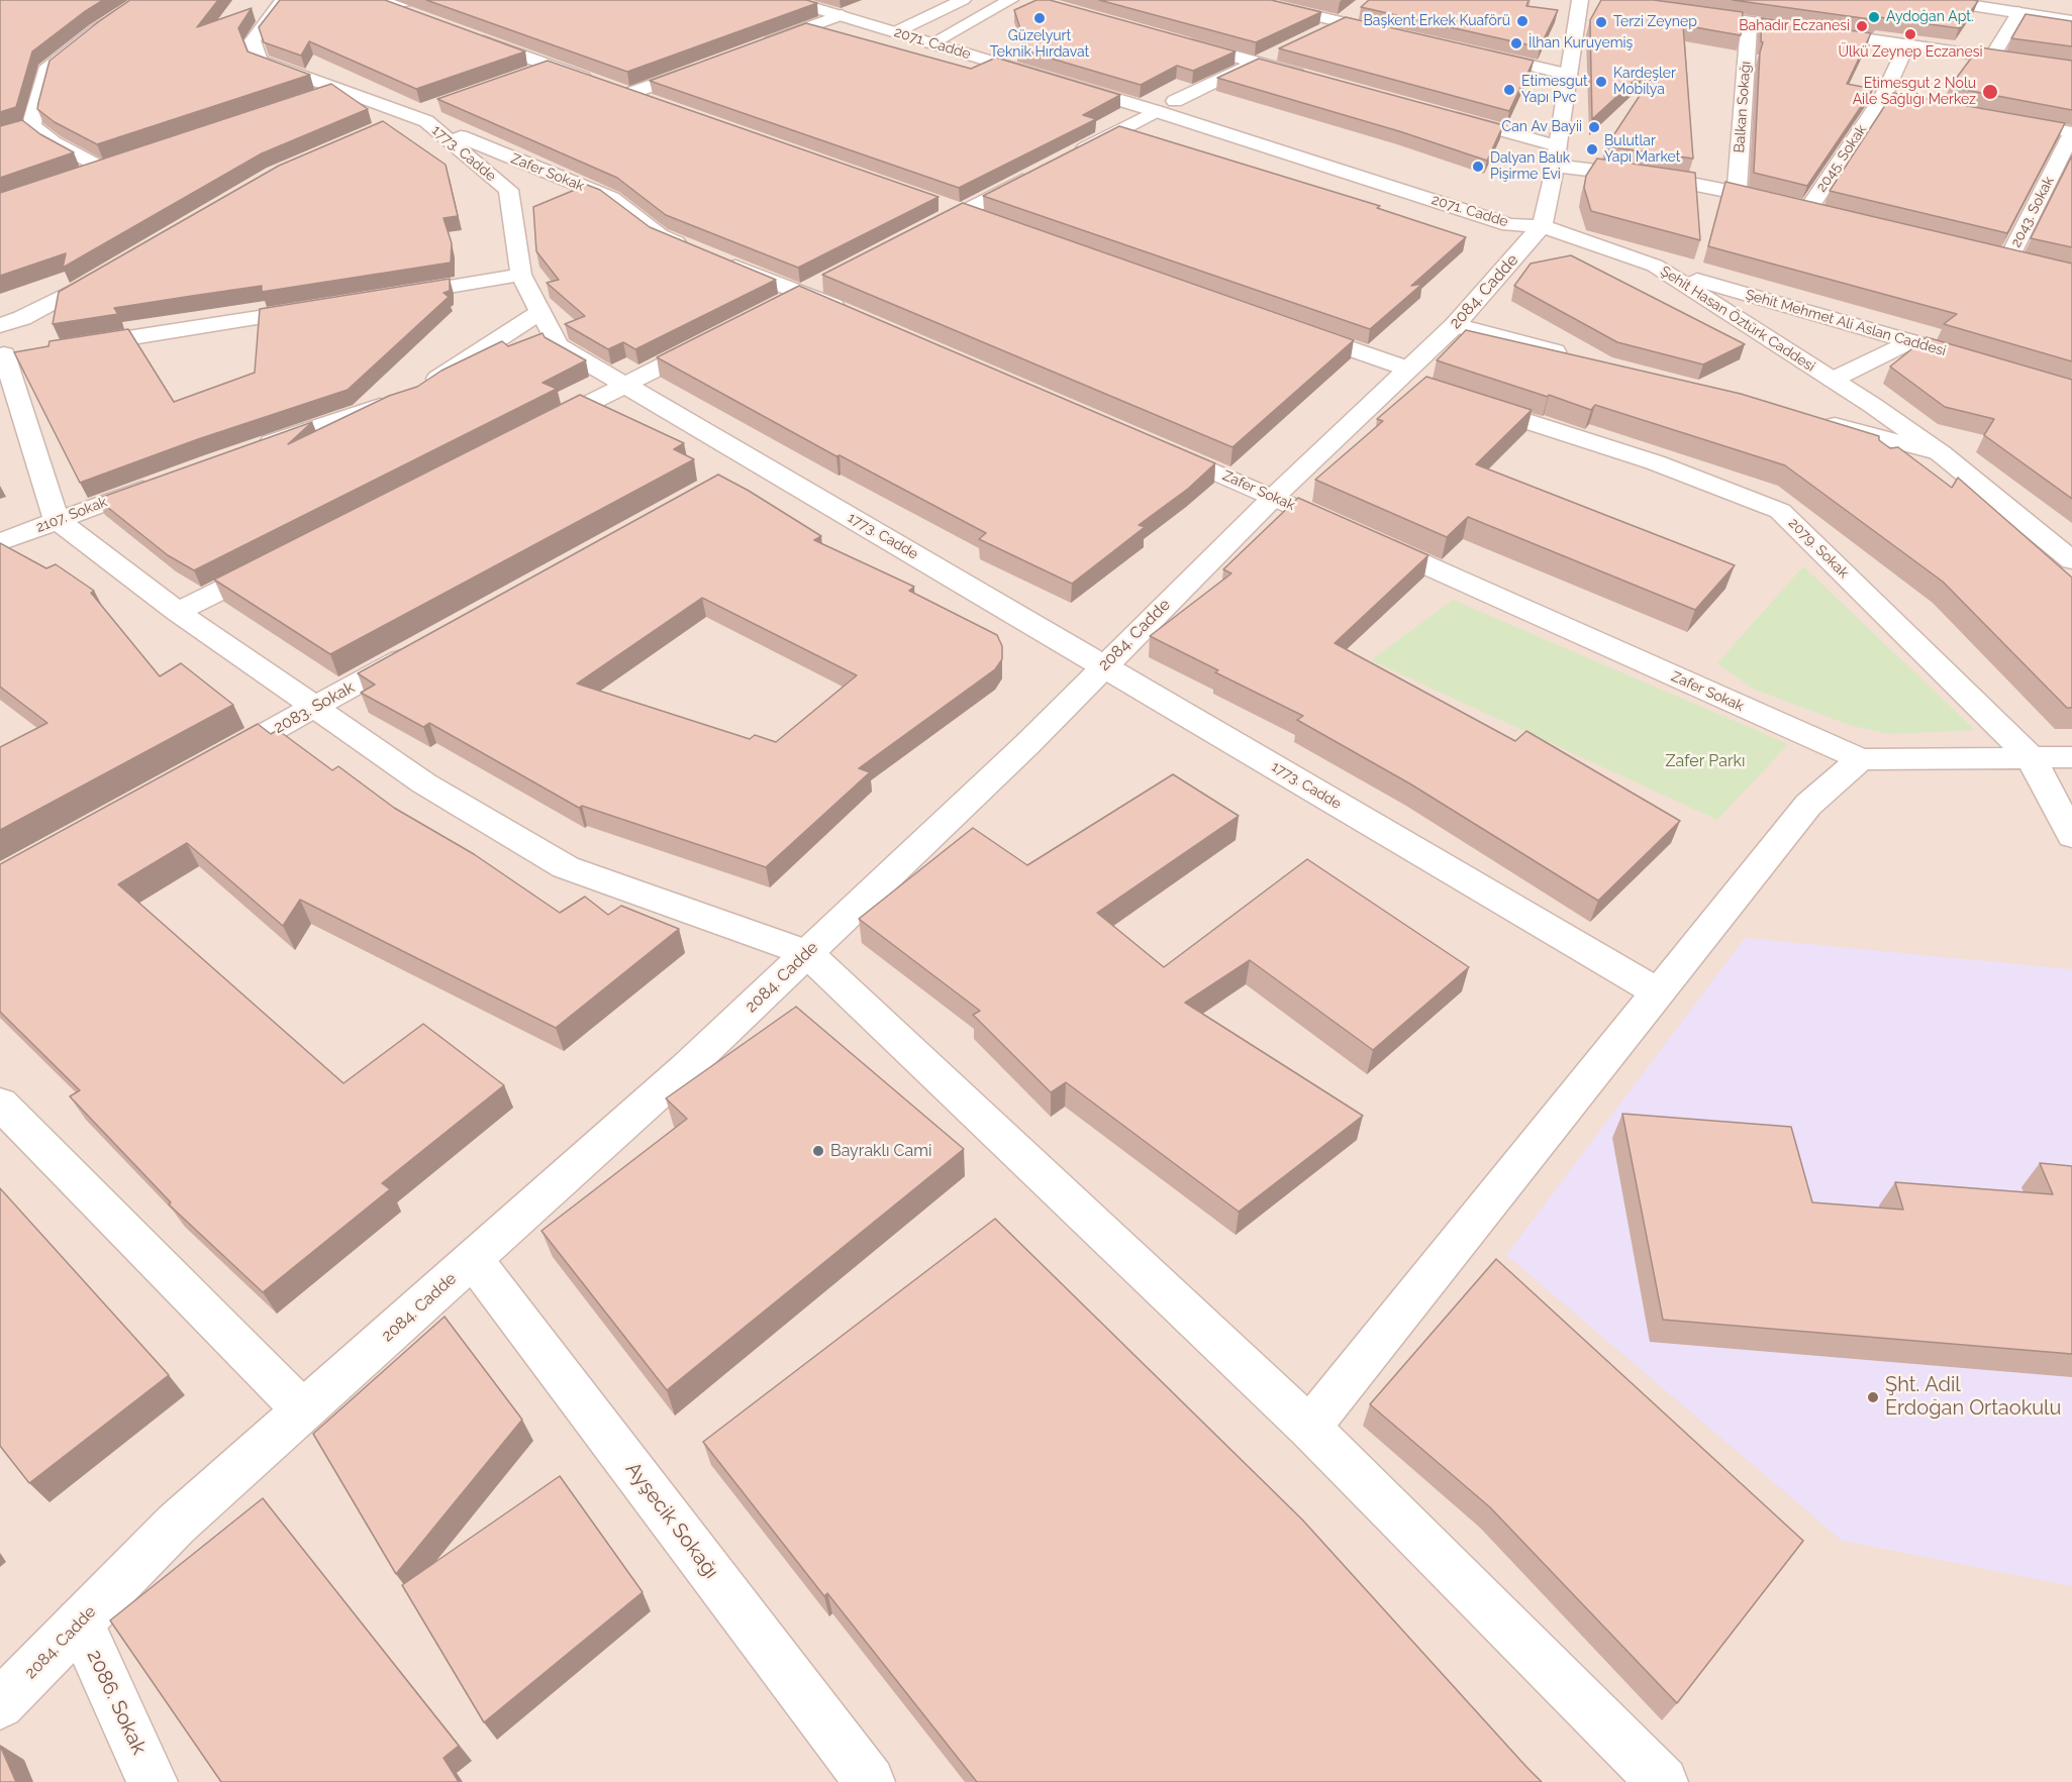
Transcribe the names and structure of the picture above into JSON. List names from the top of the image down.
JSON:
{
  "streets": {
    "street": [
      "2071. Cadde",
      "Balkan Sokağı",
      "1773. Cadde",
      "2045. Sokak",
      "Zafer Sokak",
      "2043. Sokak",
      "2084. Cadde",
      "Şehit Hasan Öztürk Caddesi",
      "Şehit Mehmet Ali Aslan Caddesi",
      "2107. Sokak",
      "2079. Sokak",
      "2083. Sokak",
      "Ayşecik Sokağı",
      "2086. Sokak"
    ]
  },
  "crossings": [
    ["2071. Cadde", "2084. Cadde"],
    ["2071. Cadde", "Şehit Hasan Öztürk Caddesi"],
    ["1773. Cadde", "Zafer Sokak"],
    ["1773. Cadde", "2084. Cadde"],
    ["Zafer Sokak", "2084. Cadde"],
    ["2084. Cadde", "Şehit Hasan Öztürk Caddesi"],
    ["2084. Cadde", "Ayşecik Sokağı"],
    ["2084. Cadde", "2086. Sokak"],
    ["Şehit Hasan Öztürk Caddesi", "Şehit Mehmet Ali Aslan Caddesi"]
  ],
  "parks": ["Zafer Parkı"],
  "places": [
    "Aydoğan Apt.",
    "Güzelyurt Teknik Hırdavat",
    "Başkent Erkek Kuaförü",
    "Terzi Zeynep",
    "Bahadır Eczanesi",
    "Ülkü Zeynep Eczanesi",
    "İlhan Kuruyemiş",
    "Kardeşler Mobilya",
    "Etimesgut Yapı Pvc",
    "Etimesgut 2 Nolu Aile Sağlığı Merkez",
    "Can Av Bayii",
    "Bulutlar Yapı Market",
    "Dalyan Balık Pişirme Evi",
    "Bayraklı Cami",
    "Şht. Adil Erdoğan Ortaokulu"
  ]
}
